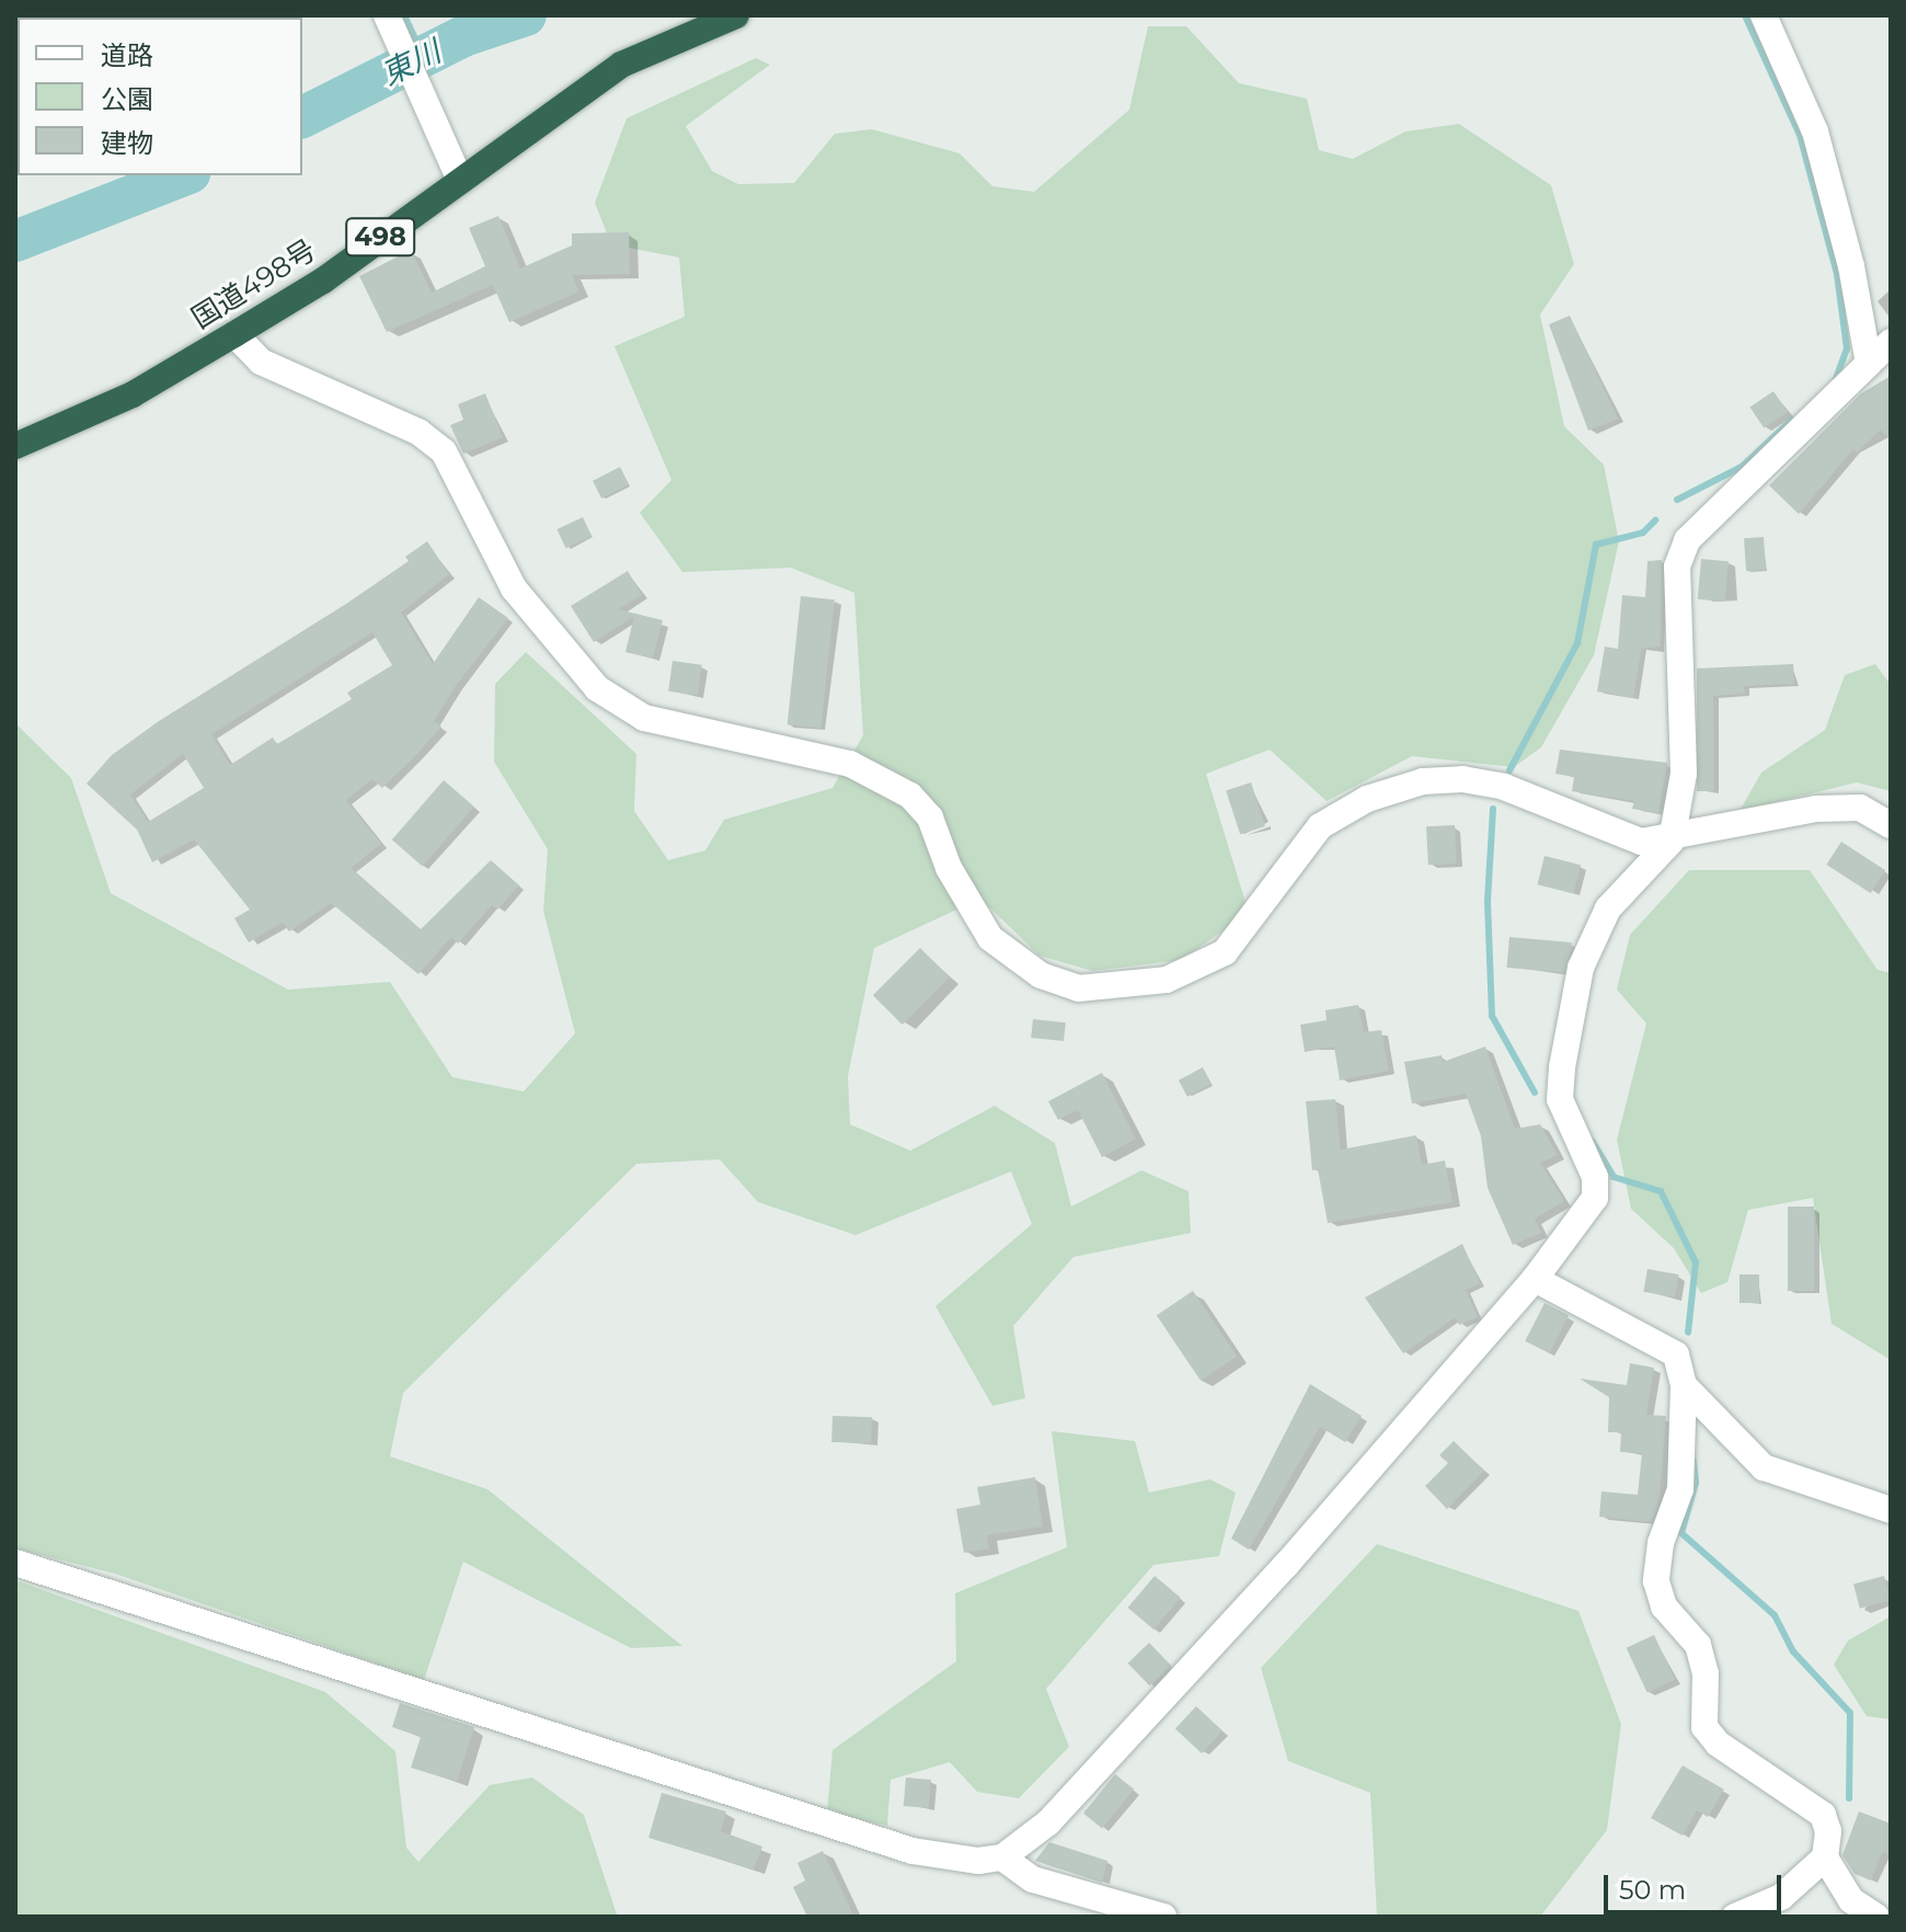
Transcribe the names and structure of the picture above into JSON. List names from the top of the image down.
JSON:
{
  "streets": {
    "highway": ["498", "国道498号"]
  },
  "water": ["東川"],
  "legend": ["道路", "公園", "建物"],
  "scale_bar": "50 m"
}
